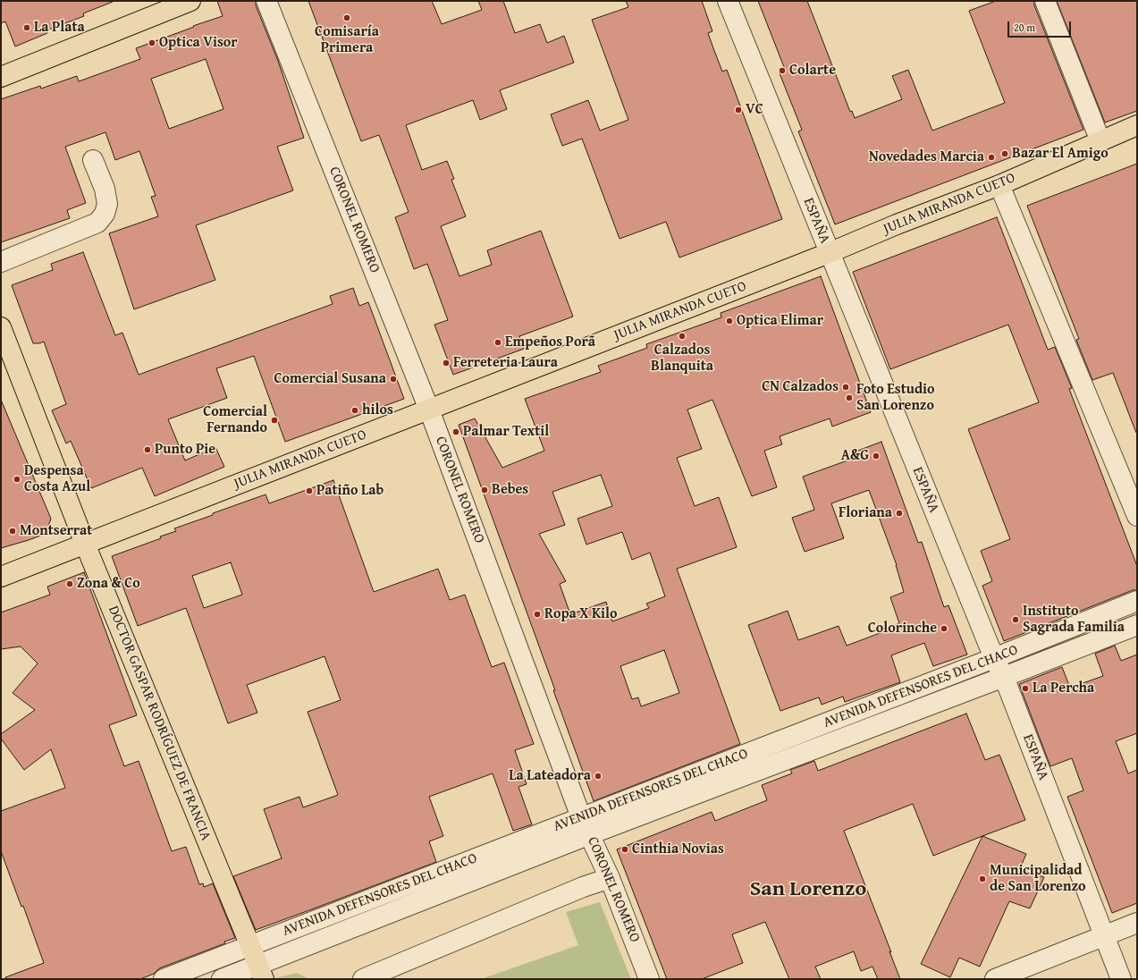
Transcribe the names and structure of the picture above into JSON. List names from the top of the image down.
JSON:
{
  "streets": {
    "highway": ["JULIA MIRANDA CUETO", "DOCTOR GASPAR RODRÍGUEZ DE FRANCIA"],
    "street": ["CORONEL ROMERO", "ESPAÑA", "AVENIDA DEFENSORES DEL CHACO"]
  },
  "crossings": [
    ["JULIA MIRANDA CUETO", "CORONEL ROMERO"],
    ["JULIA MIRANDA CUETO", "ESPAÑA"],
    ["JULIA MIRANDA CUETO", "DOCTOR GASPAR RODRÍGUEZ DE FRANCIA"],
    ["CORONEL ROMERO", "AVENIDA DEFENSORES DEL CHACO"],
    ["ESPAÑA", "AVENIDA DEFENSORES DEL CHACO"],
    ["AVENIDA DEFENSORES DEL CHACO", "DOCTOR GASPAR RODRÍGUEZ DE FRANCIA"]
  ],
  "districts": ["San Lorenzo"],
  "places": [
    "Comisaría Primera",
    "La Plata",
    "Optica Visor",
    "Colarte",
    "VC",
    "Bazar El Amigo",
    "Novedades Marcia",
    "Optica Elimar",
    "Calzados Blanquita",
    "Empeños Porã",
    "Ferreteria Laura",
    "Comercial Susana",
    "CN Calzados",
    "Foto Estudio San Lorenzo",
    "hilos",
    "Comercial Fernando",
    "Palmar Textil",
    "Punto Pie",
    "A&G",
    "Despensa Costa Azul",
    "Bebes",
    "Patiño Lab",
    "Floriana",
    "Montserrat",
    "Zona & Co",
    "Ropa X Kilo",
    "Instituto Sagrada Familia",
    "Colorinche",
    "La Percha",
    "La Lateadora",
    "Cinthia Novias",
    "Municipalidad de San Lorenzo"
  ],
  "scale_bar": "20 m"
}
